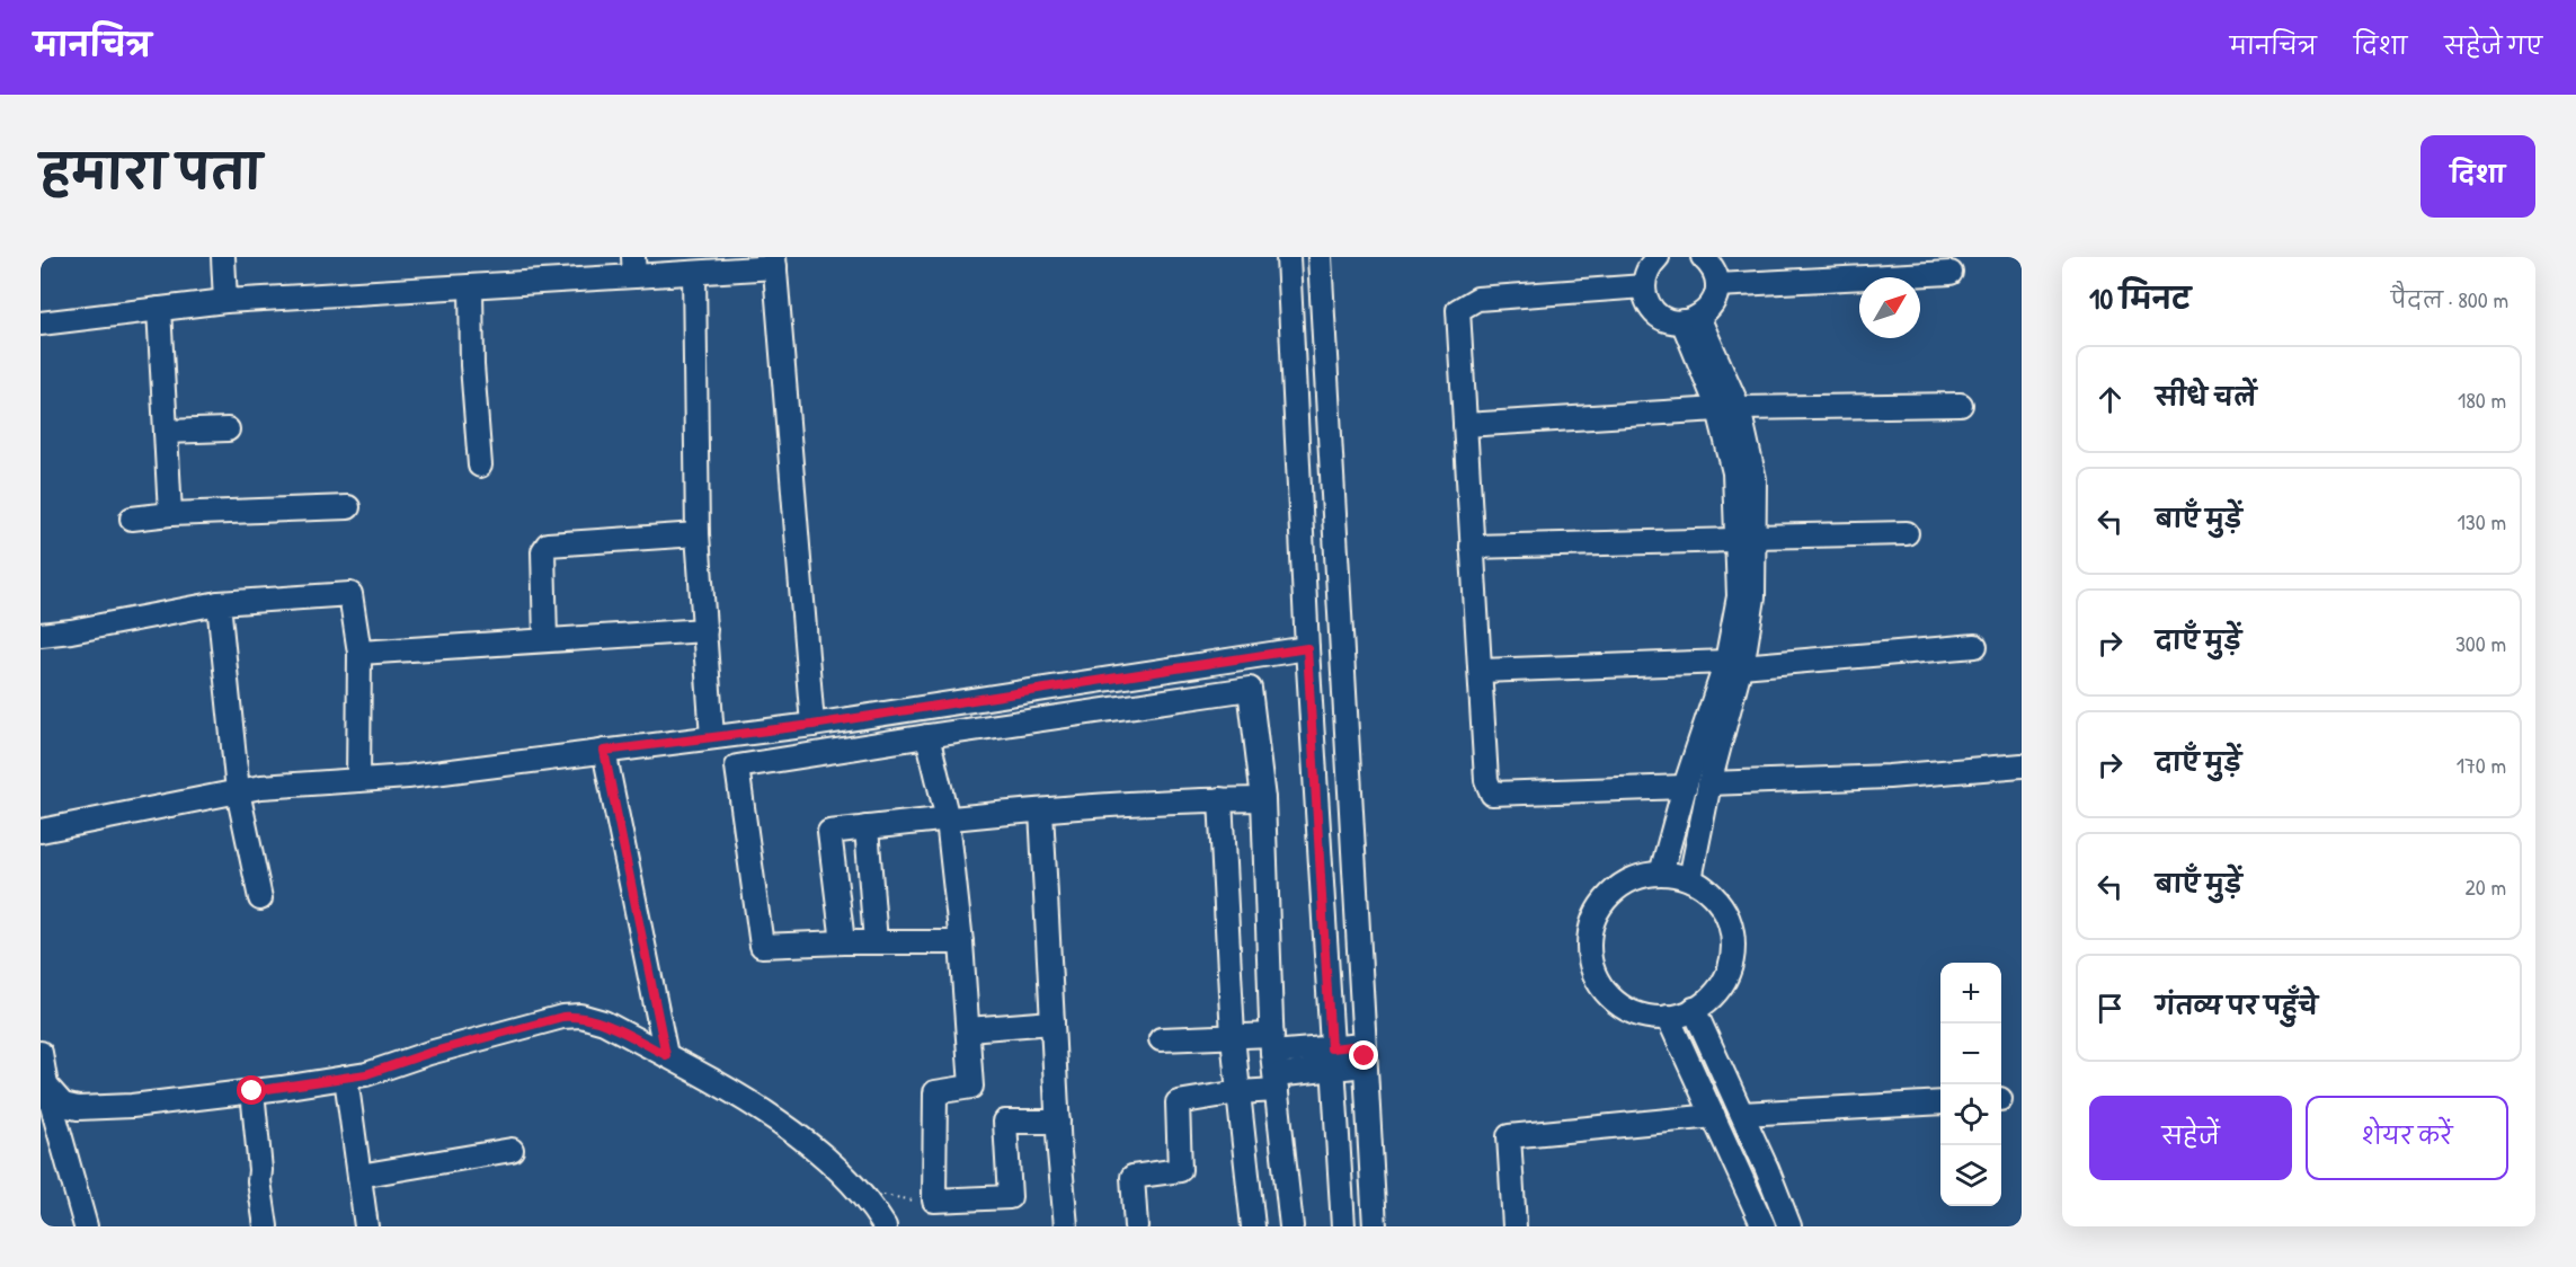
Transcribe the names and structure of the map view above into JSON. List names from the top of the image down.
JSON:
{
  "north": "top right",
  "page": {
    "header": "मानचित्र",
    "nav": ["मानचित्र", "दिशा", "सहेजे गए"],
    "title": "हमारा पता",
    "buttons": [
      "दिशा",
      ["सहेजें", "शेयर करें"]
    ],
    "heading": ["10 मिनट", "पैदल · 800 m"],
    "list": [
      ["सीधे चलें", "180 m"],
      ["बाएँ मुड़ें", "130 m"],
      ["दाएँ मुड़ें", "300 m"],
      ["दाएँ मुड़ें", "170 m"],
      ["बाएँ मुड़ें", "20 m"],
      "गंतव्य पर पहुँचे"
    ],
    "map_buttons": ["+", "−"]
  }
}
